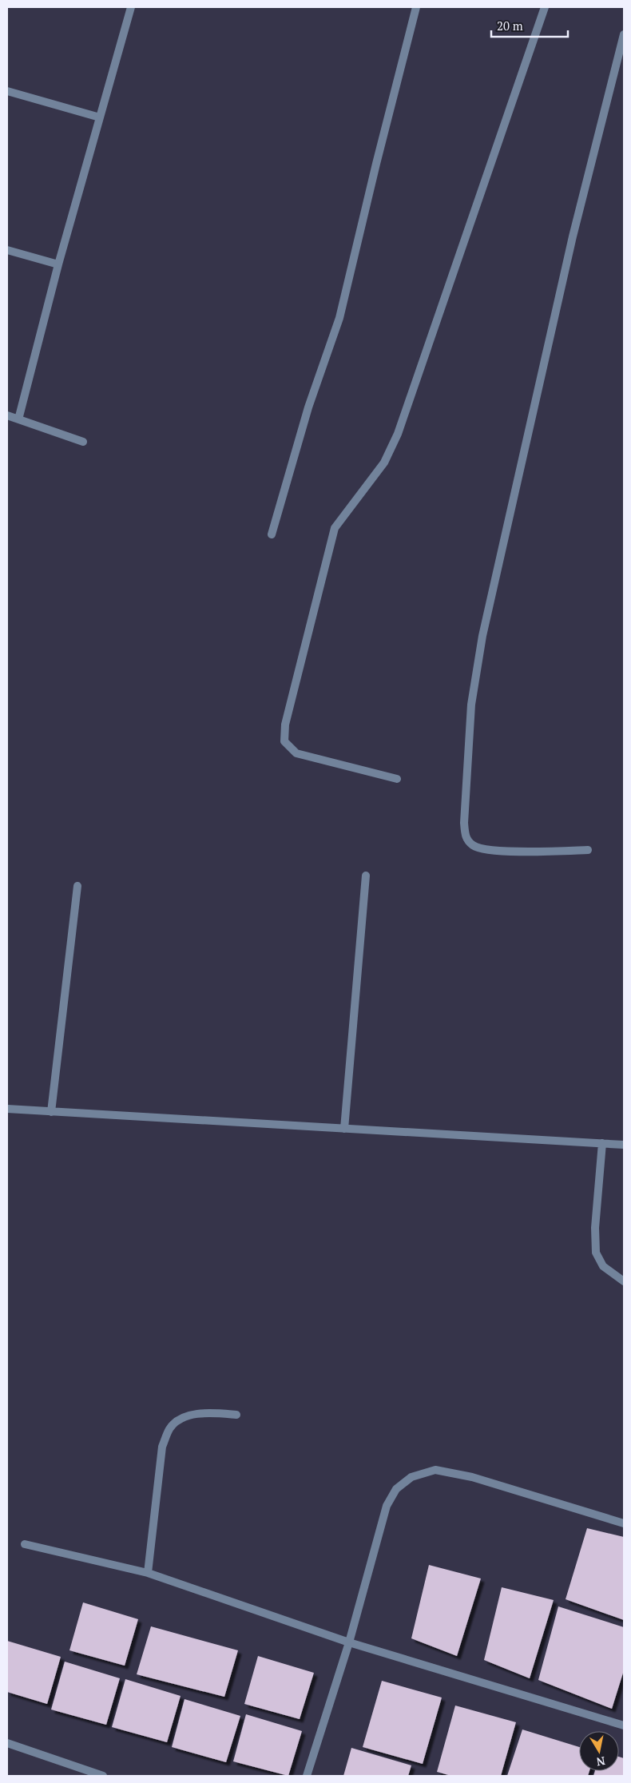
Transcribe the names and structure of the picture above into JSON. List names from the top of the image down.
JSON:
{
  "scale_bar": "20 m",
  "north": "bottom"
}
